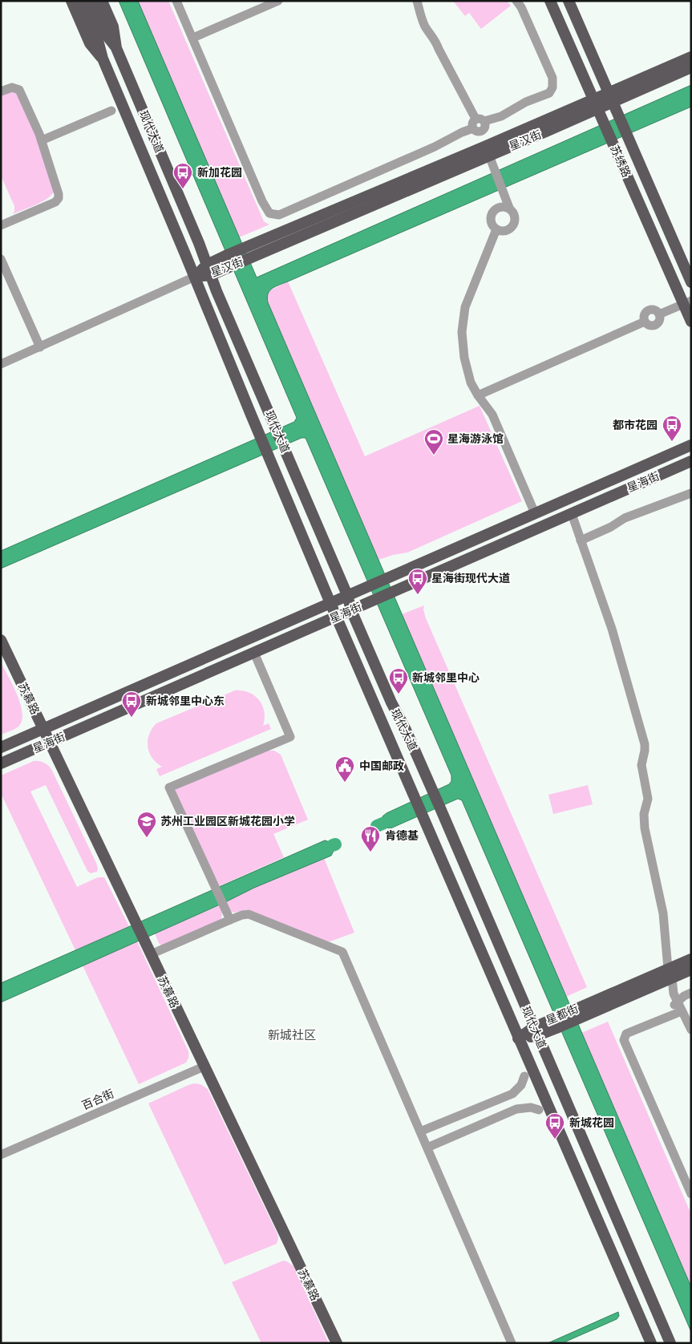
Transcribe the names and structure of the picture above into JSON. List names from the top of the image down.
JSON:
{
  "streets": {
    "main road": [
      "现代大道",
      "星汉街",
      "苏绣路",
      "星海街",
      "苏慕路",
      "星都街"
    ],
    "street": ["百合街"]
  },
  "crossings": [
    ["现代大道", "星汉街"],
    ["现代大道", "星海街"],
    ["现代大道", "星都街"],
    ["星汉街", "苏绣路"],
    ["星海街", "苏慕路"],
    ["苏慕路", "百合街"]
  ],
  "districts": ["新城社区"],
  "places": {
    "bus stop": [
      "新加花园",
      "都市花园",
      "星海街现代大道",
      "新城邻里中心",
      "新城邻里中心东",
      "新城花园"
    ],
    "sports": ["星海游泳馆"],
    "public building": ["中国邮政"],
    "school or university": ["苏州工业园区新城花园小学"],
    "restaurant": ["肯德基"]
  }
}
